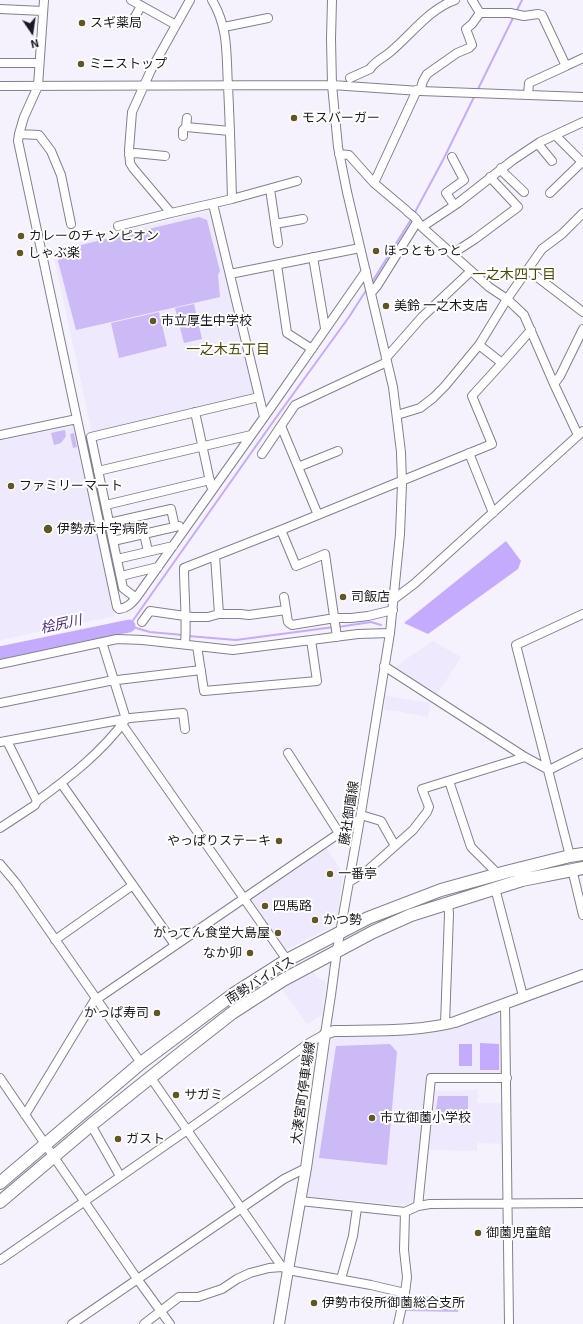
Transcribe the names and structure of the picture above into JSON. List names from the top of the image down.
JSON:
{
  "streets": {
    "highway": ["南勢バイパス"],
    "main road": ["大湊宮町停車場線"],
    "street": ["藤社御薗線"]
  },
  "crossings": [
    ["藤社御薗線", "南勢バイパス"],
    ["藤社御薗線", "大湊宮町停車場線"]
  ],
  "districts": ["一之木四丁目", "一之木五丁目"],
  "water": ["桧尻川"],
  "places": [
    "スギ薬局",
    "ミニストップ",
    "モスバーガー",
    "カレーのチャンピオン",
    "ほっともっと",
    "しゃぶ楽",
    "美鈴 一之木支店",
    "市立厚生中学校",
    "ファミリーマート",
    "伊勢赤十字病院",
    "司飯店",
    "やっぱりステーキ",
    "一番亭",
    "四馬路",
    "かつ勢",
    "がってん食堂大島屋",
    "なか卯",
    "かっぱ寿司",
    "サガミ",
    "市立御薗小学校",
    "ガスト",
    "御薗児童館",
    "伊勢市役所御薗総合支所"
  ],
  "north": "bottom"
}
